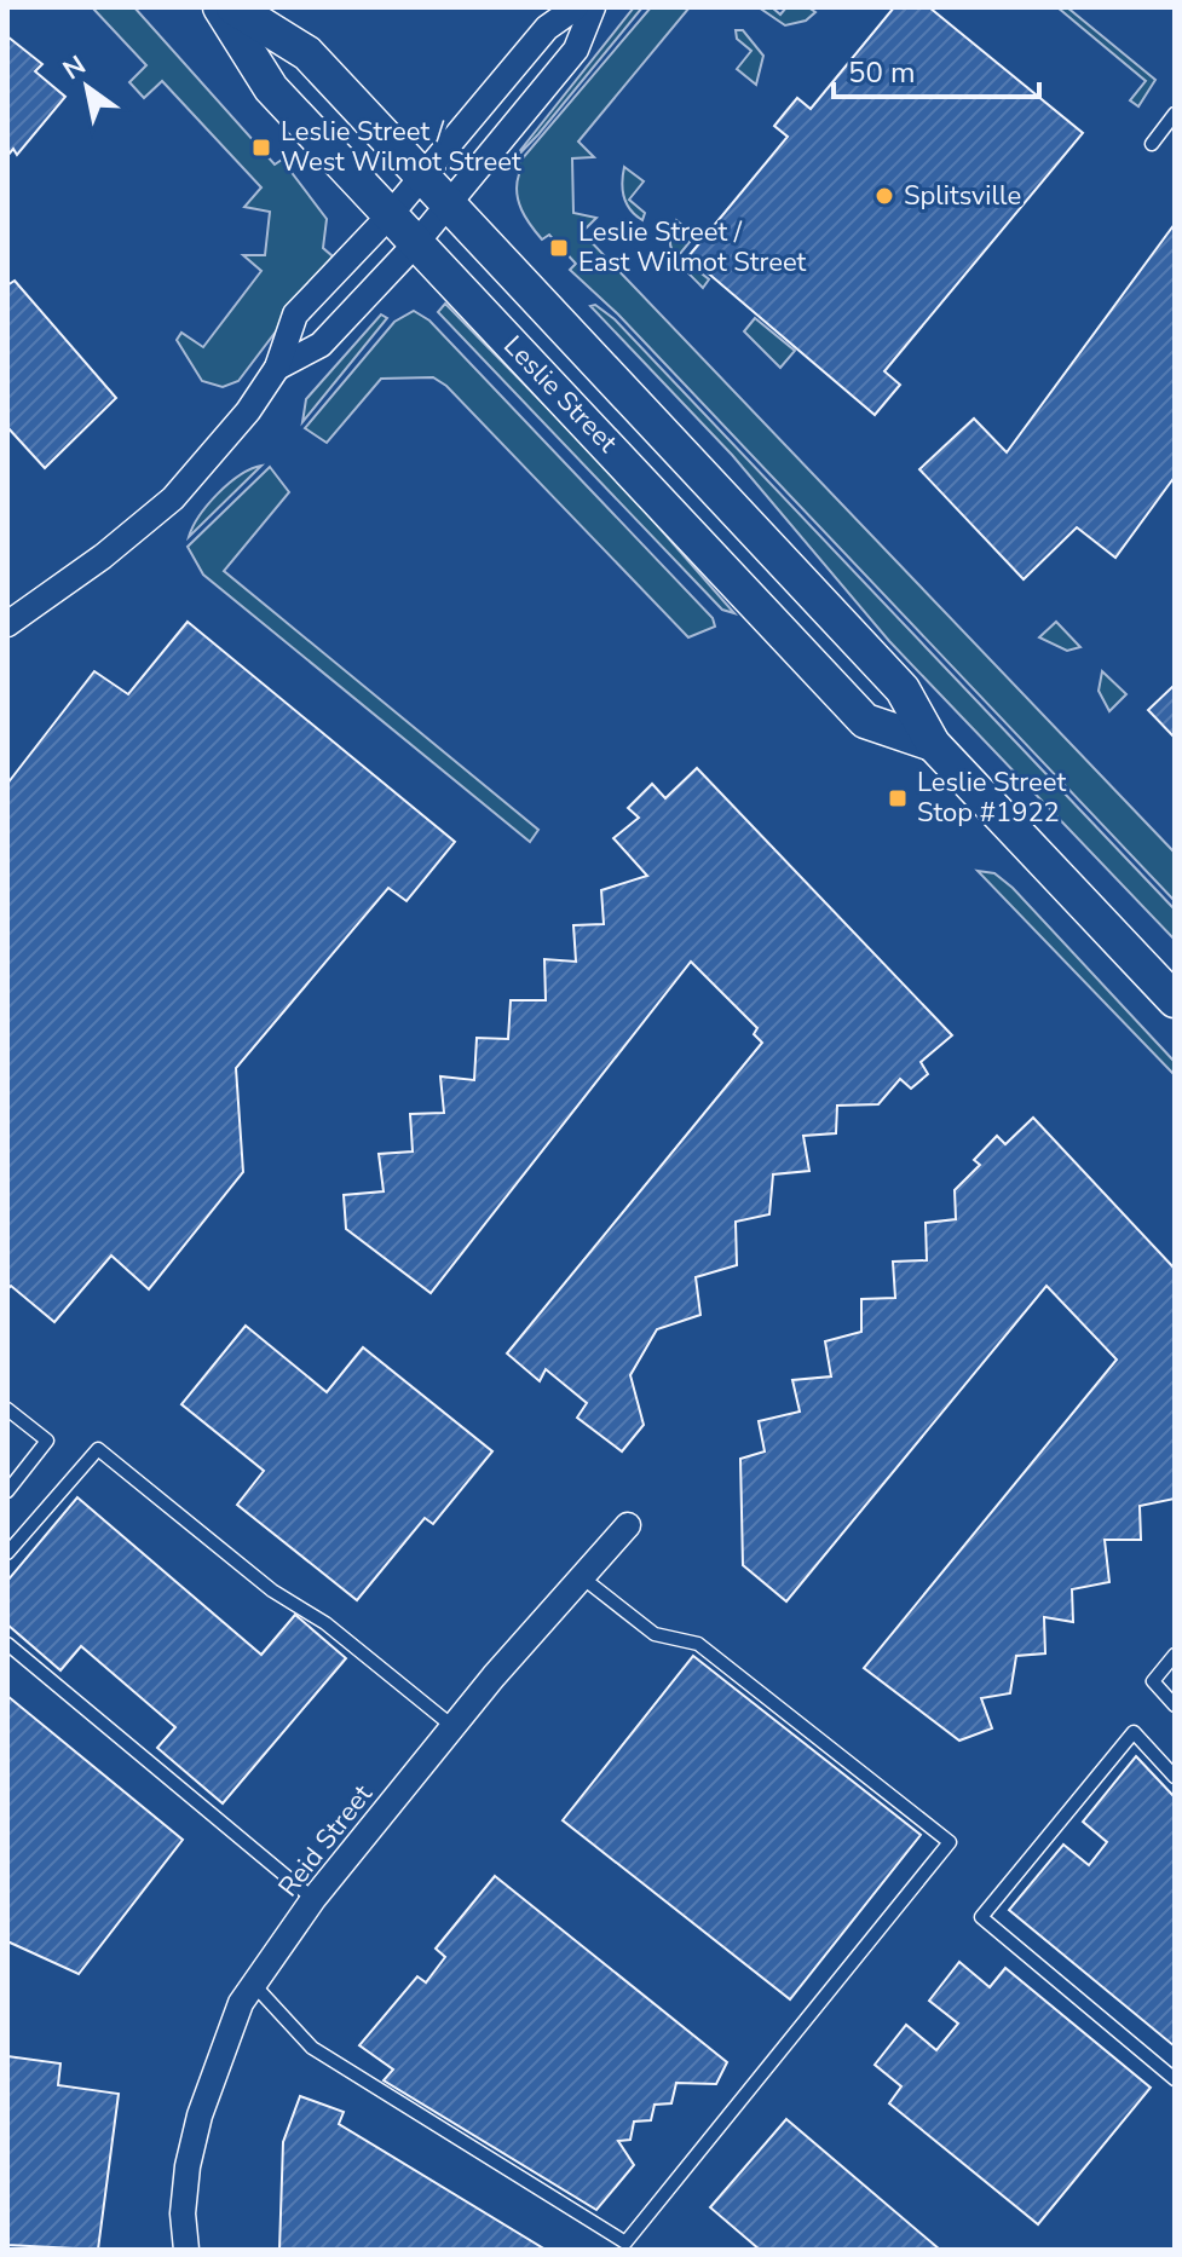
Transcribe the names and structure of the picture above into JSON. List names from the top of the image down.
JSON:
{
  "streets": {
    "main road": ["Leslie Street"],
    "street": ["Reid Street"]
  },
  "places": {
    "transit": ["Leslie Street / West Wilmot Street", "Leslie Street / East Wilmot Street", "Leslie Street Stop #1922"],
    "other": ["Splitsville"]
  },
  "scale_bar": "50 m",
  "north": "top left"
}
